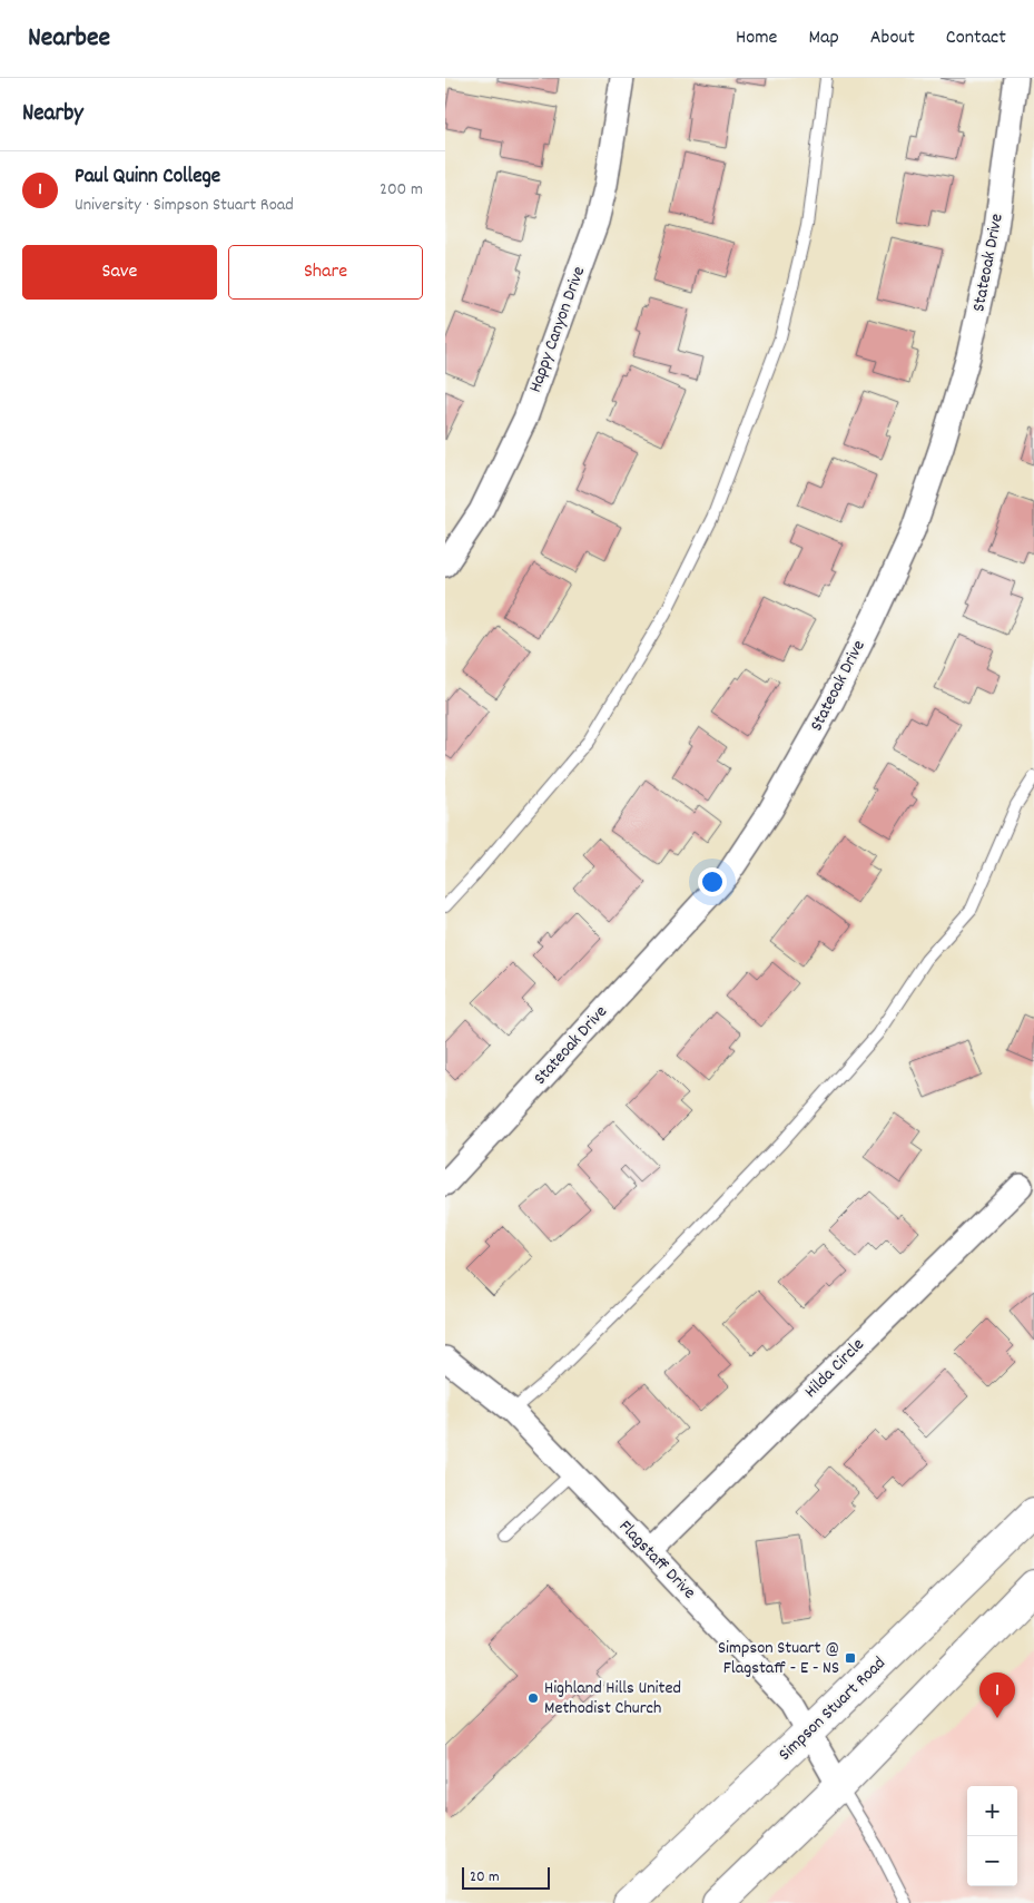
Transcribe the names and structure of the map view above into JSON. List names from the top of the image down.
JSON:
{
  "streets": {
    "main road": ["Simpson Stuart Road"],
    "street": [
      "Stateoak Drive",
      "Happy Canyon Drive",
      "Hilda Circle",
      "Flagstaff Drive"
    ]
  },
  "crossings": [
    ["Hilda Circle", "Flagstaff Drive"],
    ["Flagstaff Drive", "Simpson Stuart Road"]
  ],
  "places": {
    "transit": ["Simpson Stuart @ Flagstaff - E - NS"],
    "other": ["Highland Hills United Methodist Church"]
  },
  "scale_bar": "20 m",
  "page": {
    "header": "Nearbee",
    "nav": [
      "Home",
      "Map",
      "About",
      "Contact"
    ],
    "heading": "Nearby",
    "list": [
      {
        "mark": "1",
        "name": "Paul Quinn College",
        "note": "University · Simpson Stuart Road",
        "value": "200 m"
      }
    ],
    "buttons": ["Save", "Share"],
    "pins": "1",
    "map_buttons": ["+", "−"],
    "scale": "20 m"
  }
}
